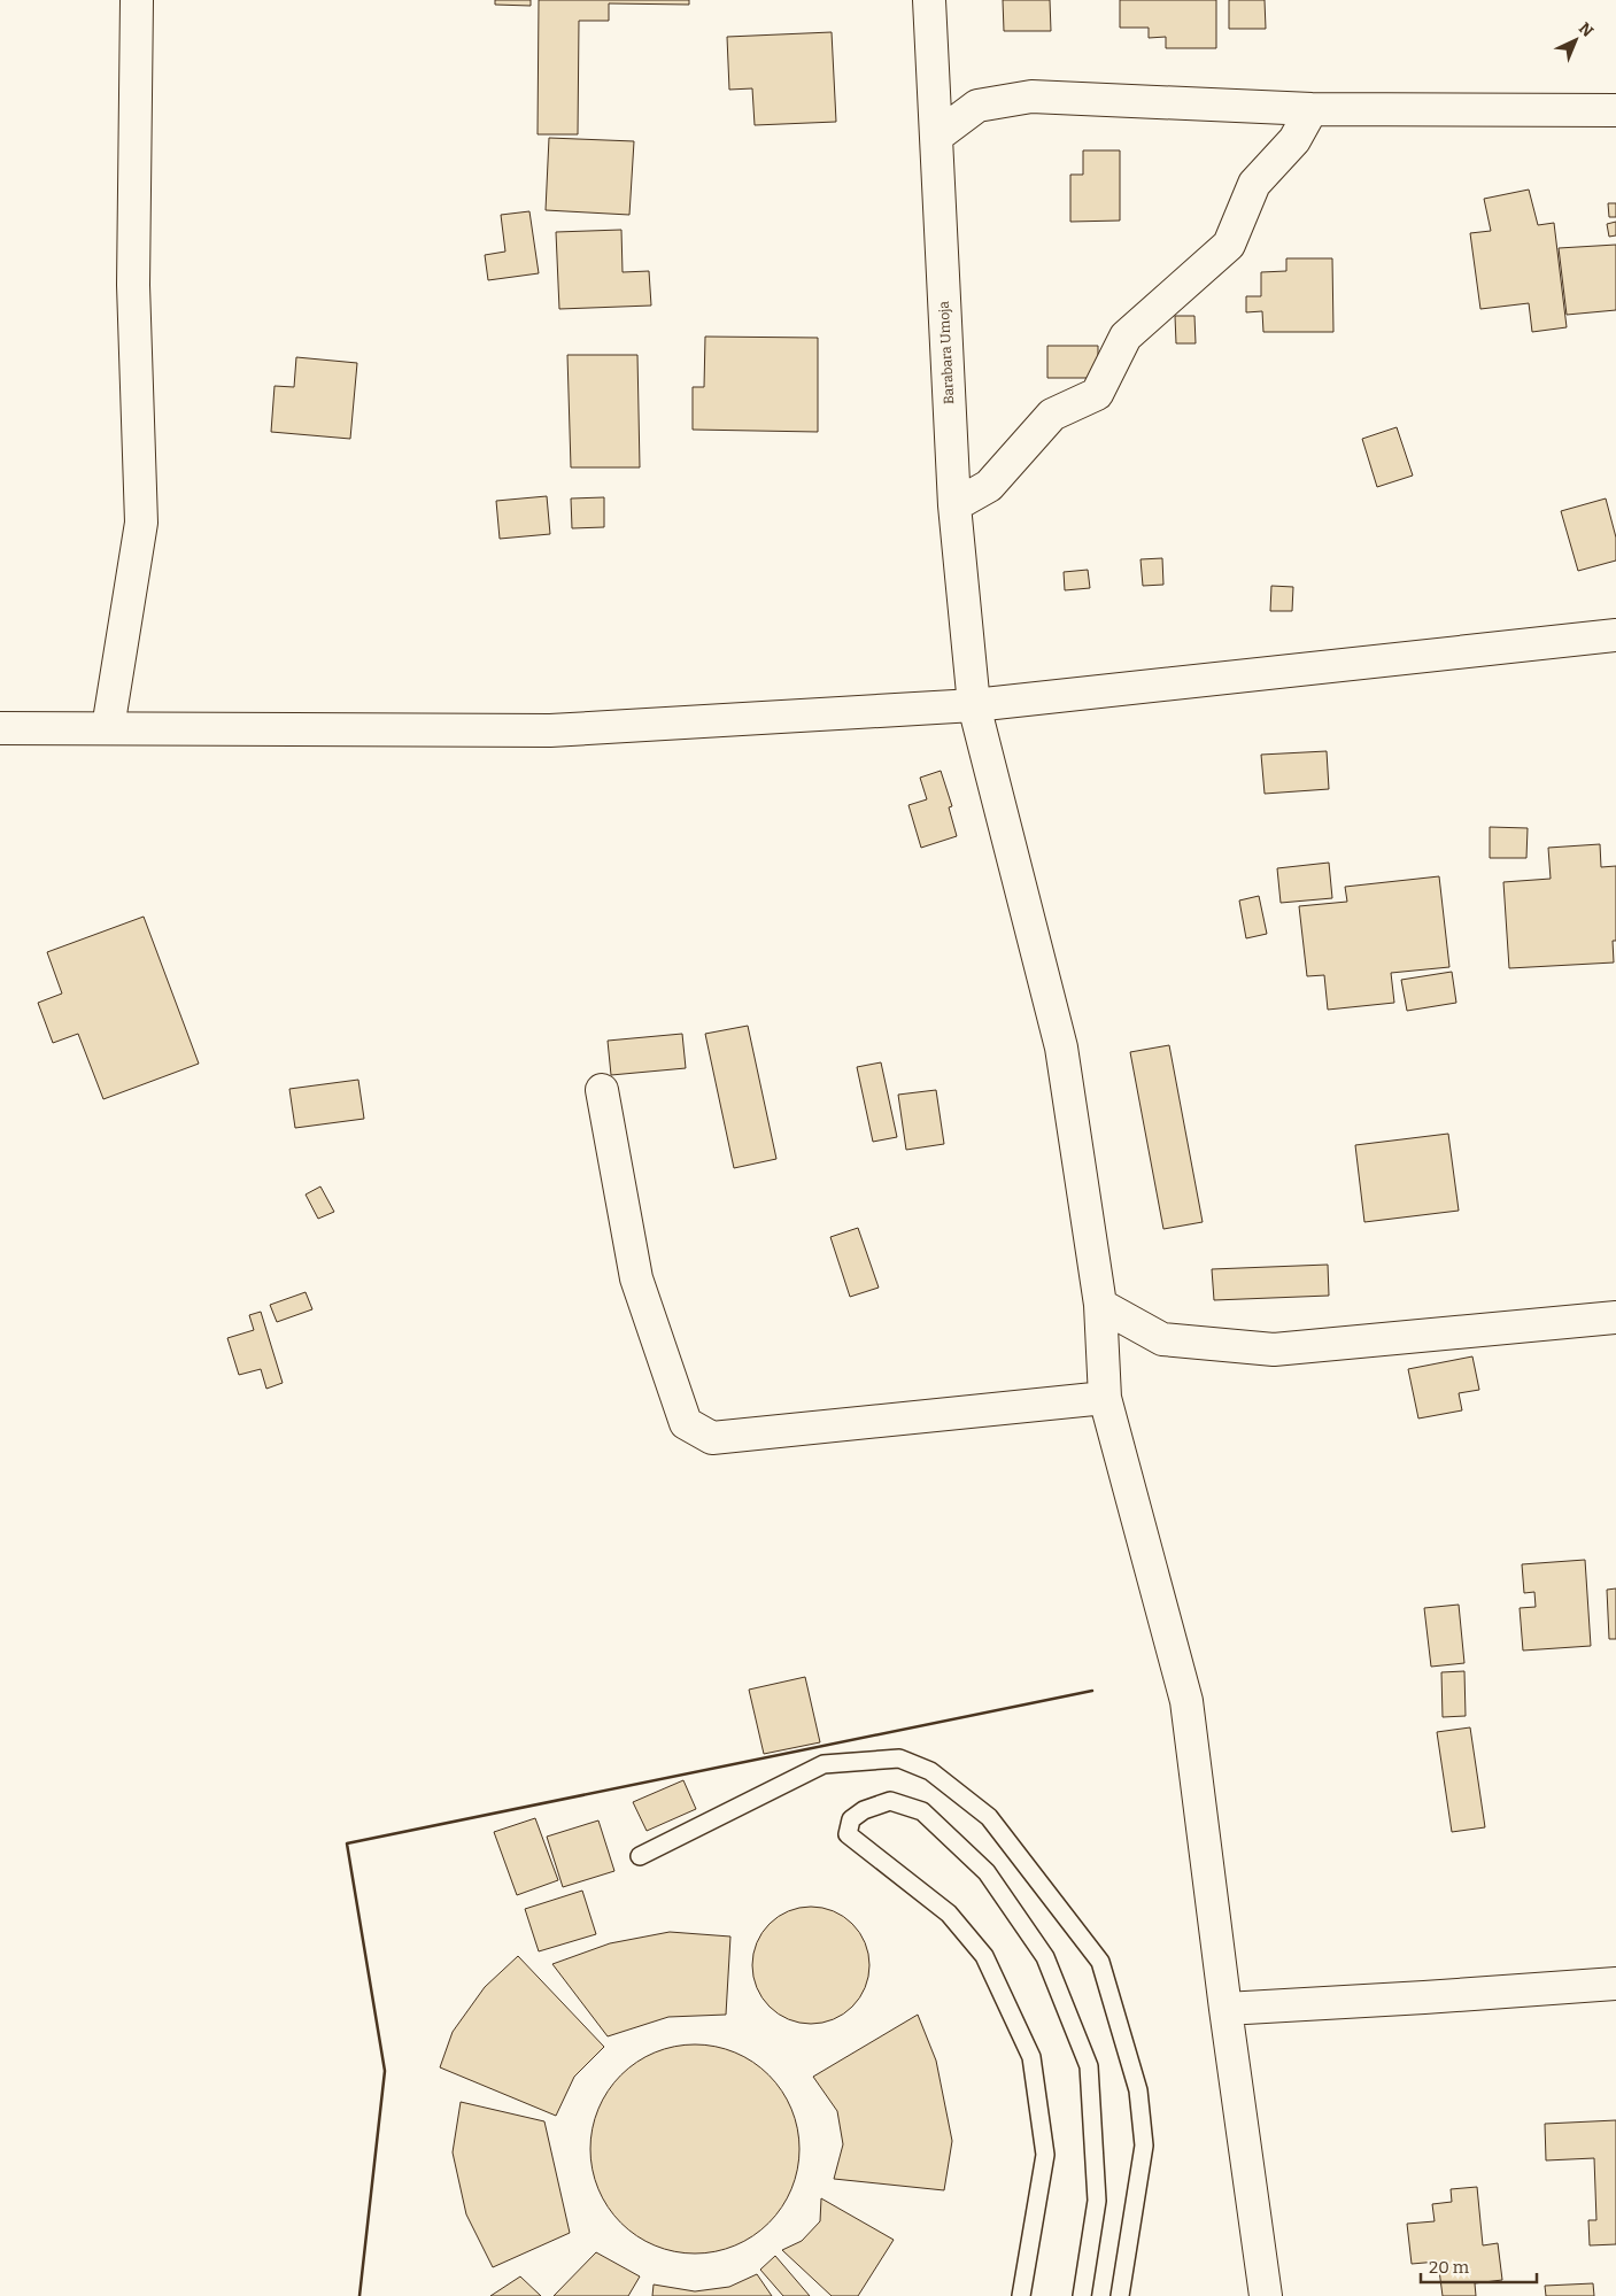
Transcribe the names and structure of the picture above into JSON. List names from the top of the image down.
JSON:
{
  "streets": {
    "street": ["Barabara Umoja"]
  },
  "scale_bar": "20 m",
  "north": "top right"
}
